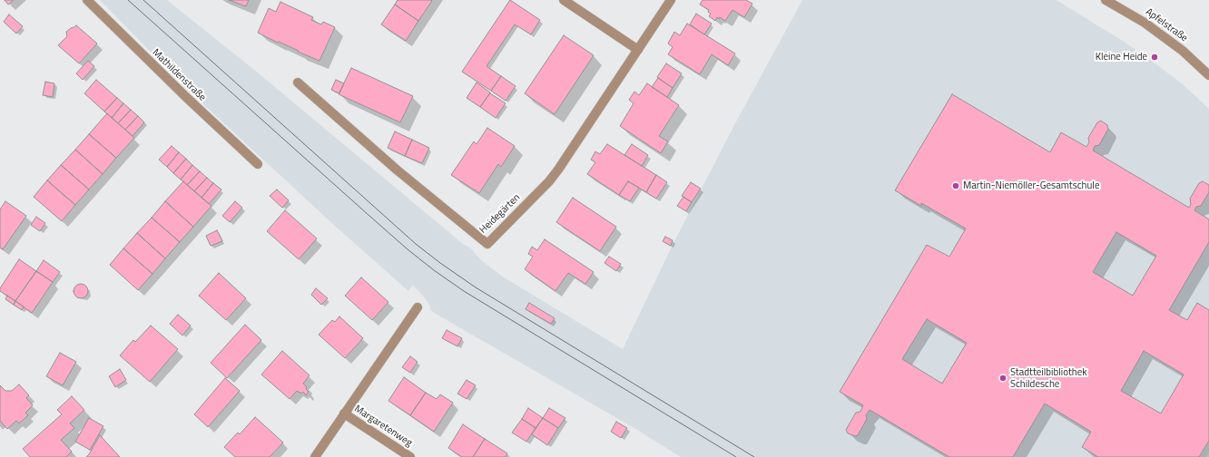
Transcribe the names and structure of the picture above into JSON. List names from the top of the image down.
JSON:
{
  "streets": {
    "street": [
      "Apfelstraße",
      "Mathildenstraße",
      "Heidegärten",
      "Margaretenweg"
    ]
  },
  "places": ["Kleine Heide", "Martin-Niemöller-Gesamtschule", "Stadtteilbibliothek Schildesche"]
}
